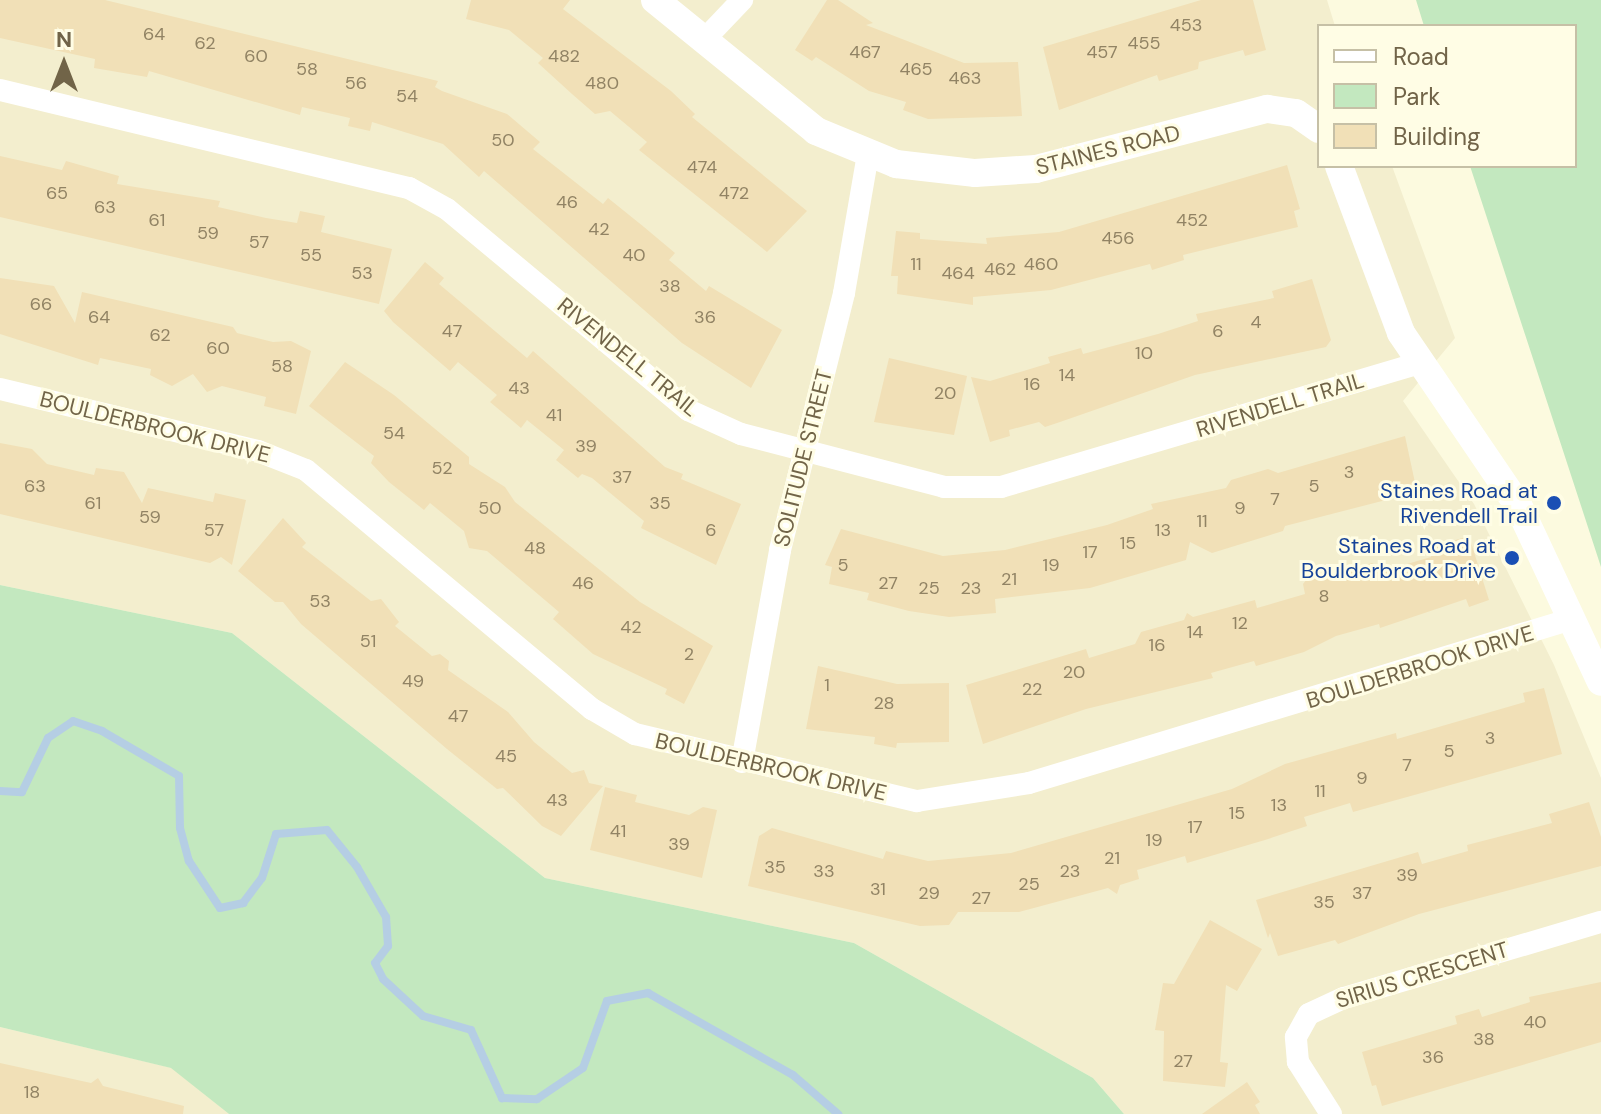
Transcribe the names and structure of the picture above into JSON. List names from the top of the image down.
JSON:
{
  "streets": {
    "street": [
      "STAINES ROAD",
      "RIVENDELL TRAIL",
      "BOULDERBROOK DRIVE",
      "SOLITUDE STREET",
      "SIRIUS CRESCENT"
    ]
  },
  "crossings": [
    ["STAINES ROAD", "SOLITUDE STREET"],
    ["RIVENDELL TRAIL", "SOLITUDE STREET"],
    ["BOULDERBROOK DRIVE", "SOLITUDE STREET"]
  ],
  "places": ["Staines Road at Rivendell Trail", "Staines Road at Boulderbrook Drive"],
  "house_numbers": [
    "453",
    "64",
    "62",
    "455",
    "467",
    "457",
    "60",
    "482",
    "58",
    "465",
    "463",
    "56",
    "480",
    "54",
    "50",
    "474",
    "65",
    "472",
    "46",
    "63",
    "61",
    "452",
    "42",
    "59",
    "456",
    "57",
    "55",
    "40",
    "11",
    "460",
    "462",
    "53",
    "464",
    "38",
    "66",
    "64",
    "36",
    "4",
    "47",
    "6",
    "62",
    "60",
    "10",
    "58",
    "14",
    "16",
    "43",
    "20",
    "41",
    "54",
    "39",
    "52",
    "3",
    "37",
    "63",
    "5",
    "7",
    "61",
    "35",
    "50",
    "9",
    "59",
    "11",
    "57",
    "6",
    "13",
    "15",
    "48",
    "17",
    "5",
    "19",
    "21",
    "46",
    "27",
    "25",
    "23",
    "8",
    "53",
    "12",
    "42",
    "14",
    "51",
    "16",
    "2",
    "20",
    "49",
    "1",
    "22",
    "28",
    "47",
    "3",
    "5",
    "45",
    "7",
    "9",
    "11",
    "43",
    "13",
    "15",
    "17",
    "41",
    "19",
    "39",
    "21",
    "35",
    "33",
    "23",
    "39",
    "25",
    "31",
    "29",
    "37",
    "27",
    "35",
    "40",
    "38",
    "36",
    "27",
    "18"
  ],
  "legend": ["Road", "Park", "Building"],
  "north": "top"
}
